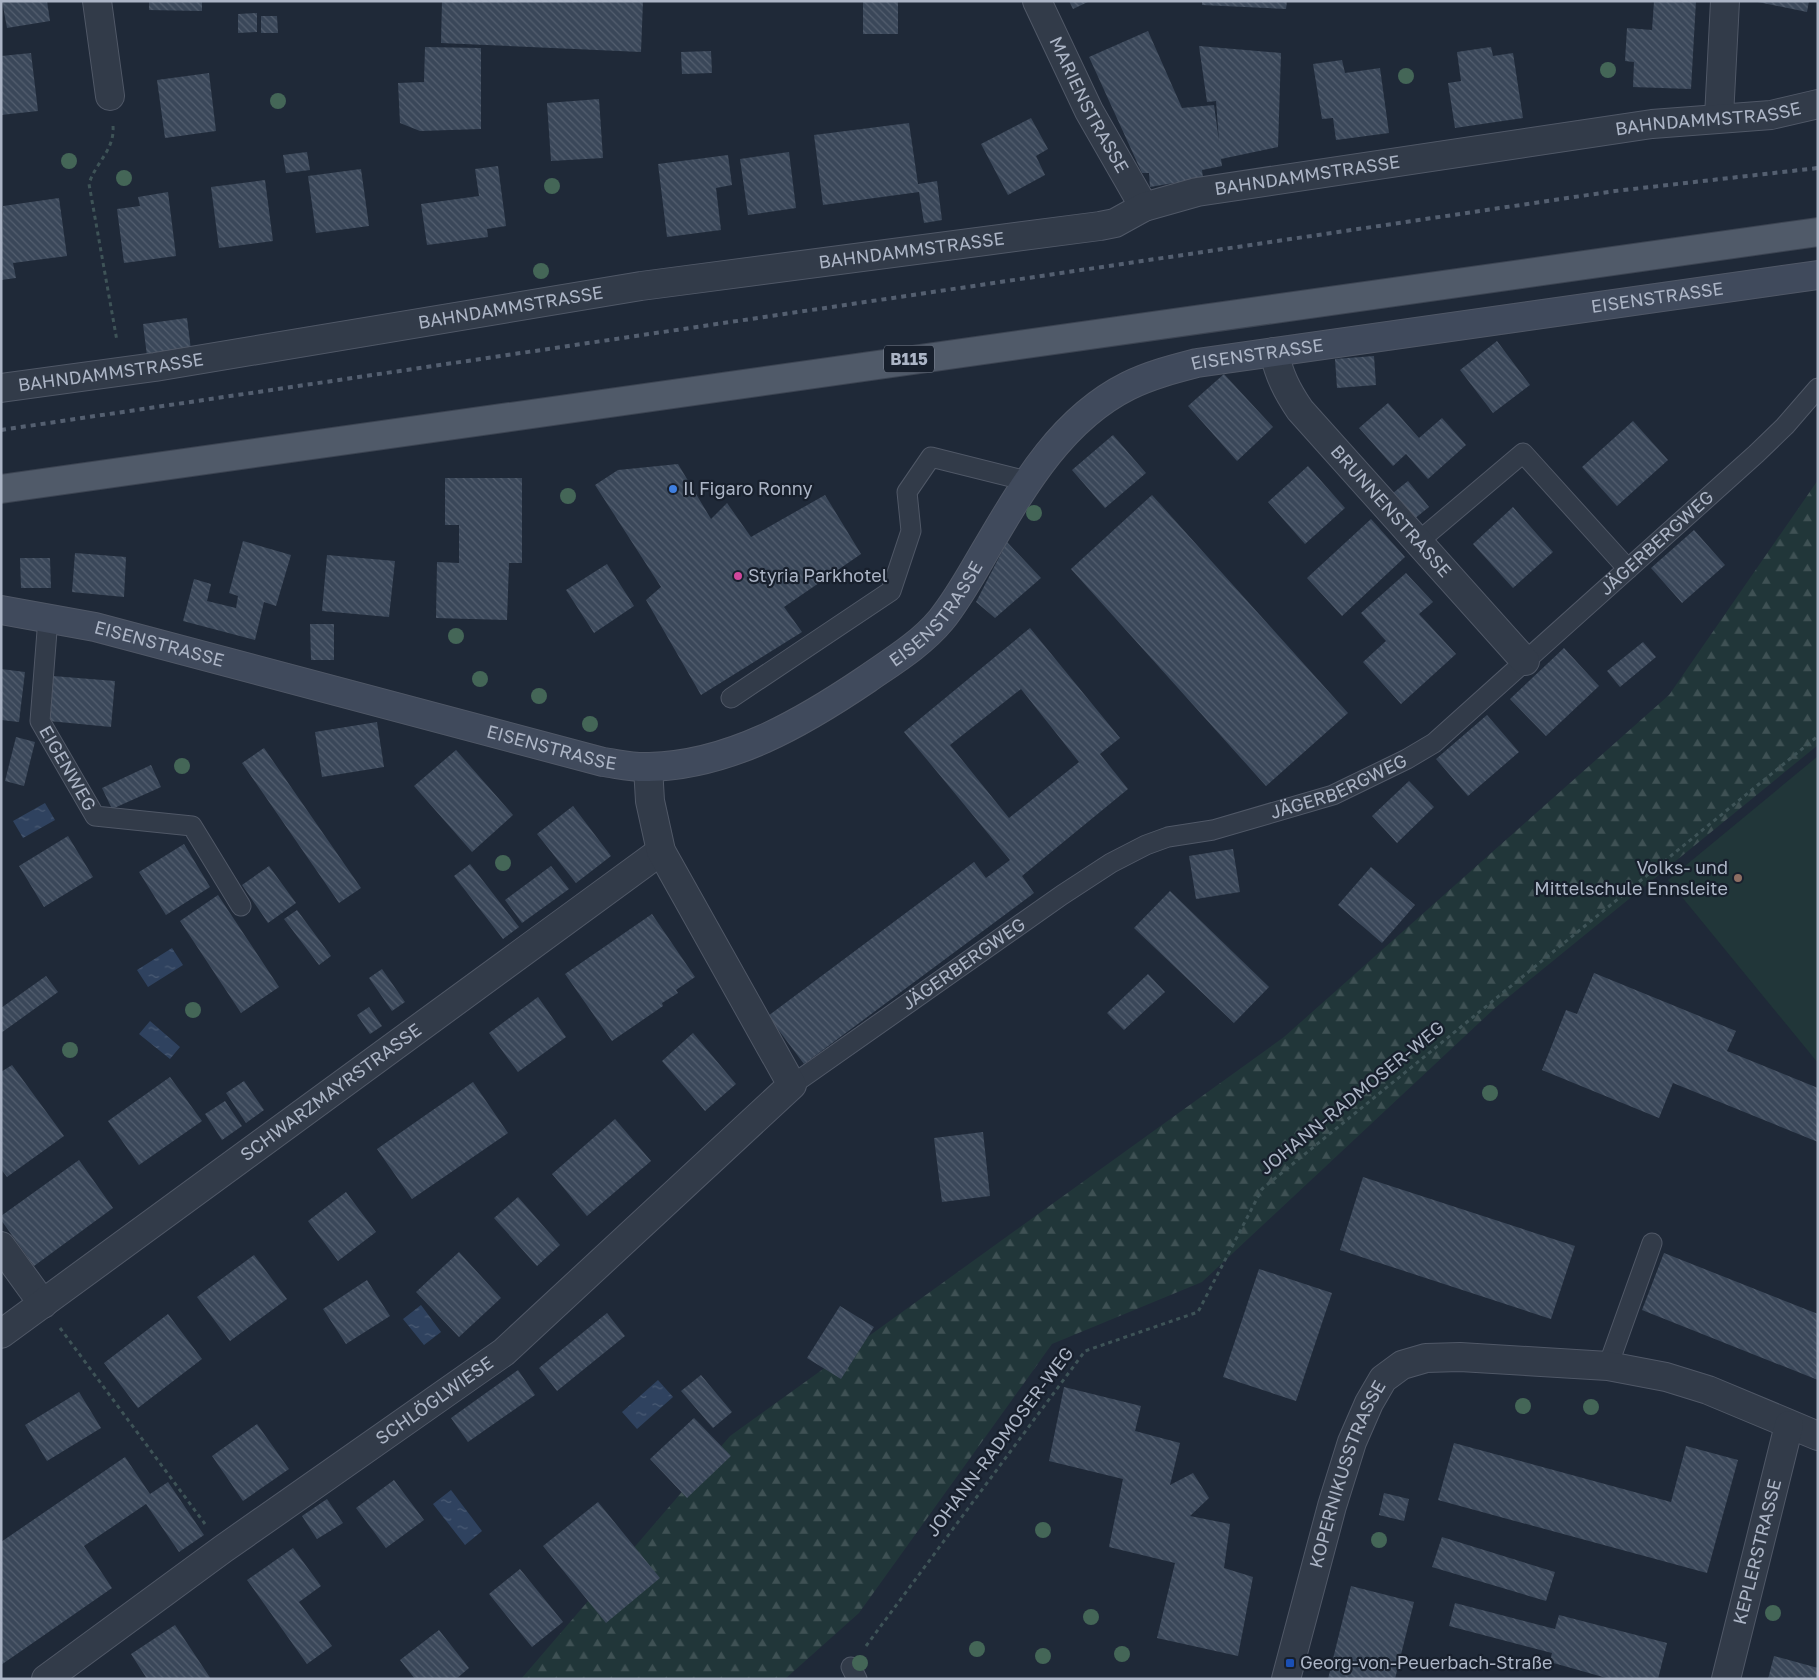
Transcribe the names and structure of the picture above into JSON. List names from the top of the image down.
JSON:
{
  "streets": {
    "main road": ["B115"],
    "street": [
      "MARIENSTRASSE",
      "BAHNDAMMSTRASSE",
      "EISENSTRASSE",
      "BRUNNENSTRASSE",
      "SCHWARZMAYRSTRASSE",
      "SCHLÖGLWIESE",
      "KOPERNIKUSSTRASSE",
      "KEPLERSTRASSE"
    ],
    "lane": ["JÄGERBERGWEG", "EIGENWEG"],
    "path": ["JOHANN-RADMOSER-WEG"]
  },
  "crossings": [
    ["MARIENSTRASSE", "BAHNDAMMSTRASSE"],
    ["EISENSTRASSE", "BRUNNENSTRASSE"],
    ["EISENSTRASSE", "EIGENWEG"],
    ["BRUNNENSTRASSE", "JÄGERBERGWEG"],
    ["JÄGERBERGWEG", "SCHLÖGLWIESE"],
    ["KOPERNIKUSSTRASSE", "KEPLERSTRASSE"]
  ],
  "places": {
    "other": ["Il Figaro Ronny", "Styria Parkhotel", "Volks- und Mittelschule Ennsleite"],
    "transit": ["Georg-von-Peuerbach-Straße"]
  }
}
